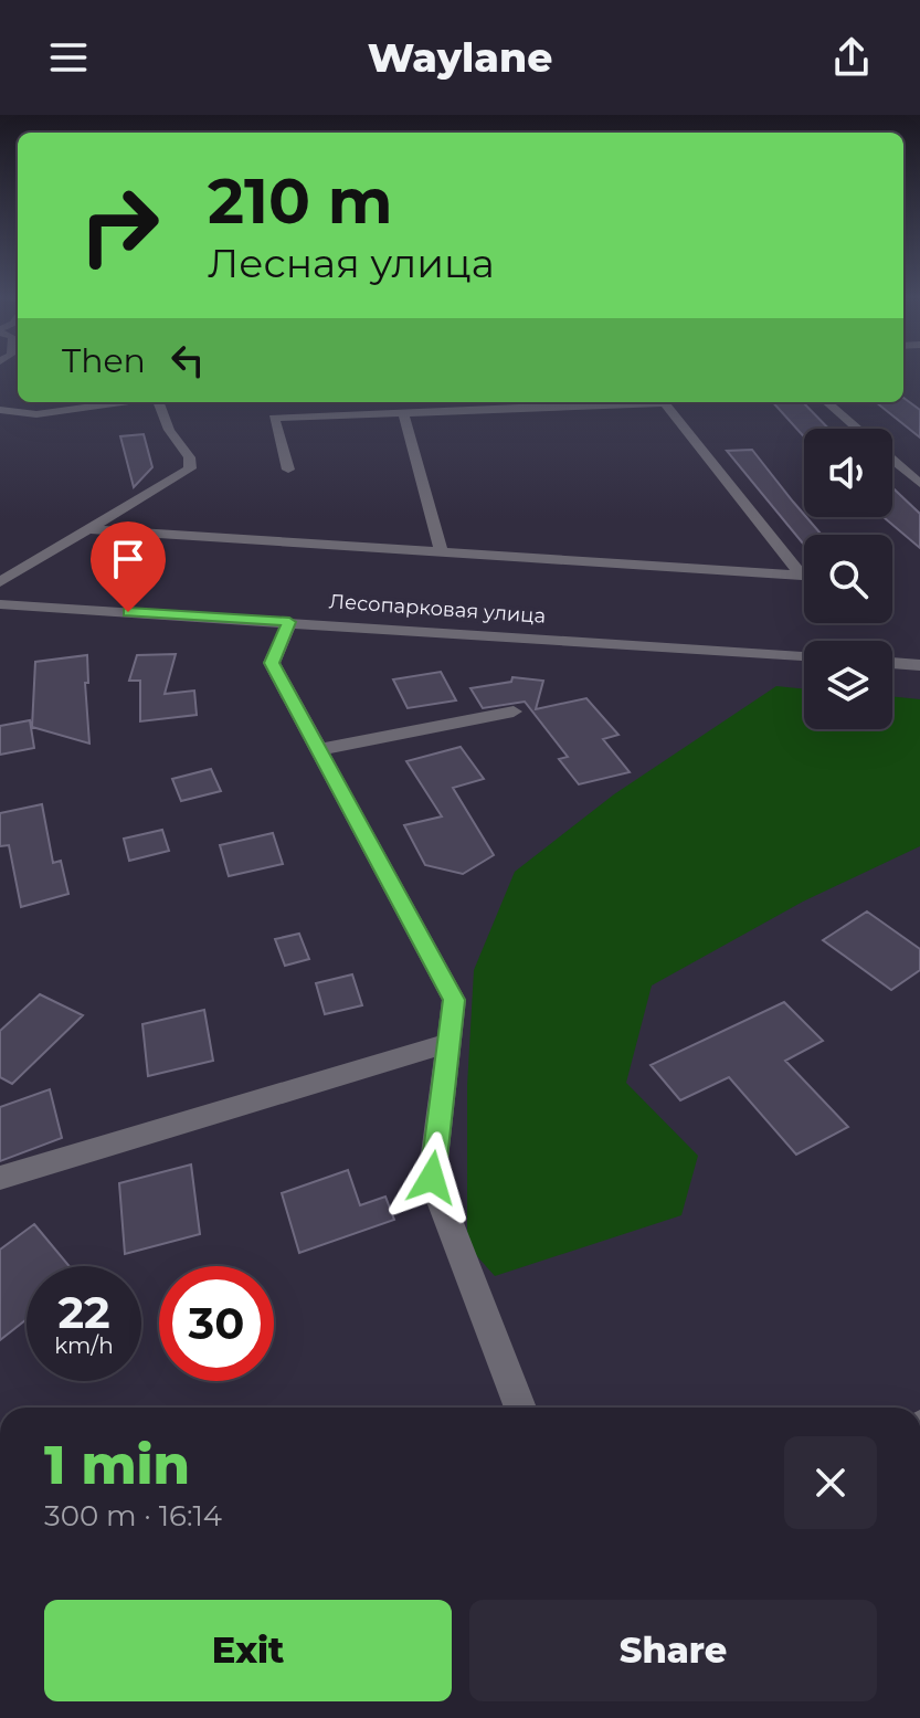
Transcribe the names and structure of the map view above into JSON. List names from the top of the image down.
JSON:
{
  "streets": {
    "street": ["Лесопарковая улица"]
  },
  "page": {
    "header": "Waylane",
    "turn": ["210 m", "Лесная улица"],
    "then": "Then",
    "speed": "22 km/h",
    "limit": "30",
    "heading": ["1 min", "300 m · 16:14"],
    "buttons": ["Exit", "Share"]
  }
}
